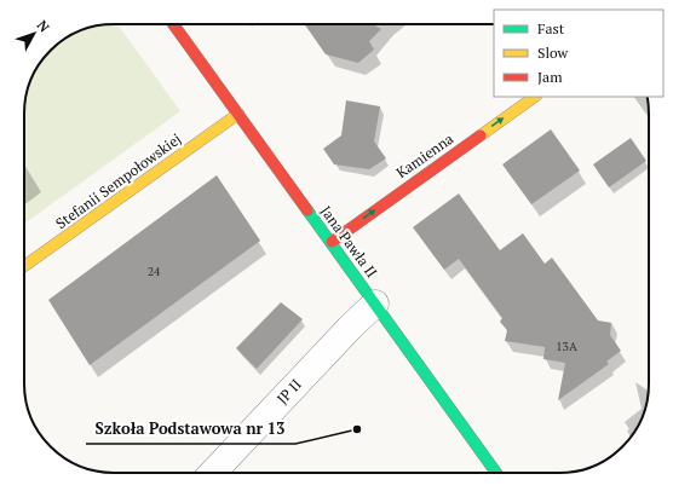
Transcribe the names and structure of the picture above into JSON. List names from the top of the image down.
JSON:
{
  "streets": {
    "street": [
      "Kamienna",
      "Stefanii Sempołowskiej",
      "Jana Pawła II",
      "JP II"
    ]
  },
  "crossings": [
    ["Kamienna", "Jana Pawła II"],
    ["Stefanii Sempołowskiej", "Jana Pawła II"],
    ["Jana Pawła II", "JP II"]
  ],
  "one_way": ["Kamienna"],
  "places": ["Szkoła Podstawowa nr 13"],
  "house_numbers": ["24", "13A"],
  "legend": ["Fast", "Slow", "Jam"],
  "north": "top right"
}
